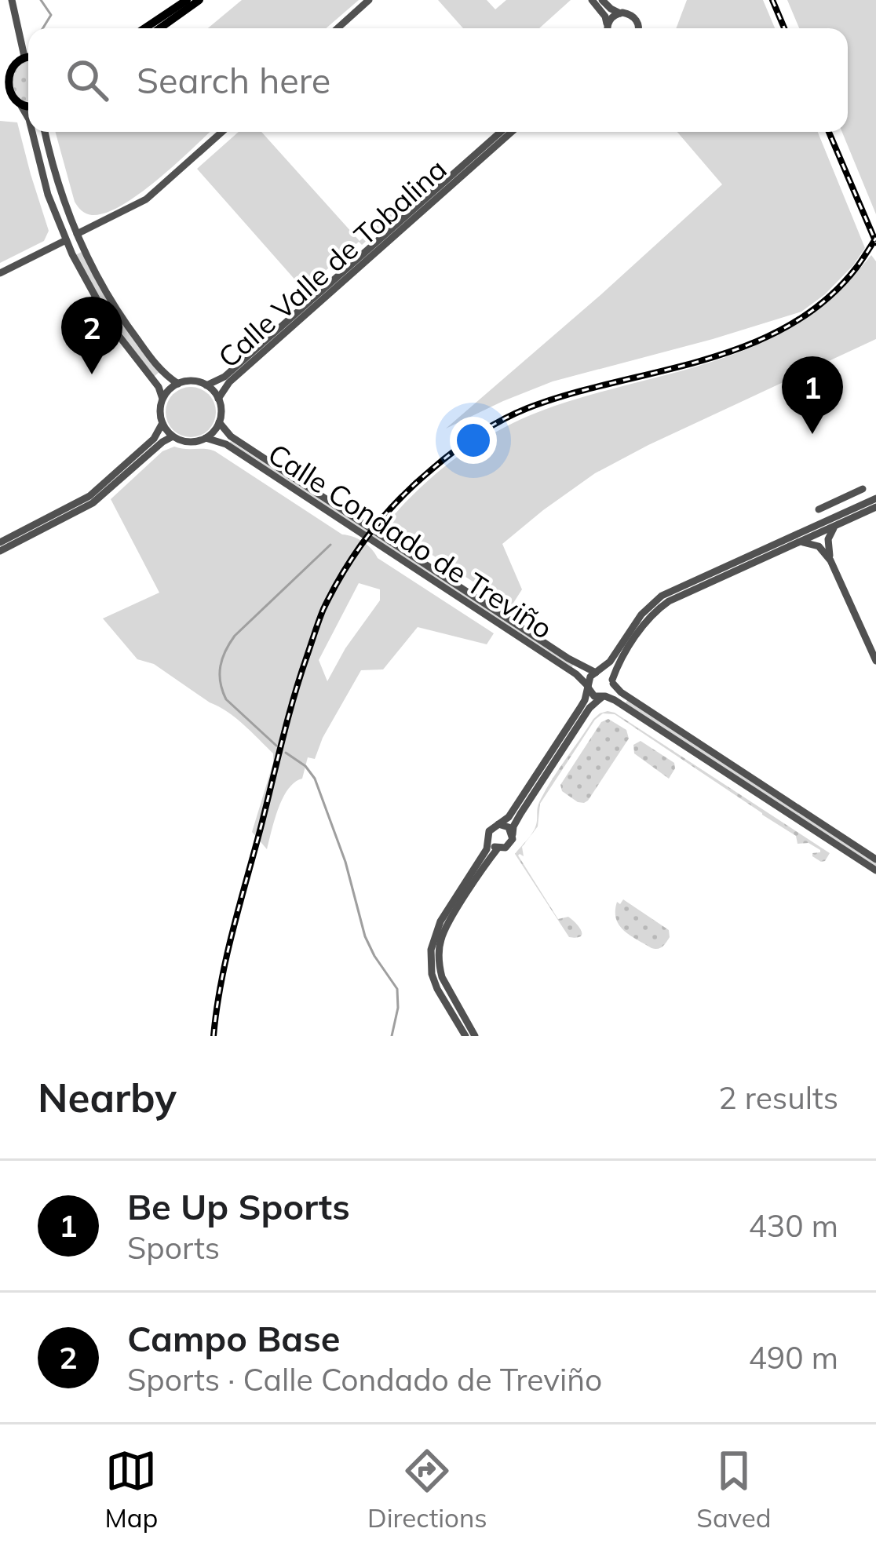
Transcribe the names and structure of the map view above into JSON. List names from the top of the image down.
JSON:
{
  "streets": {
    "street": ["Calle Valle de Tobalina", "Calle Condado de Treviño"]
  },
  "crossings": [
    ["Calle Valle de Tobalina", "Calle Condado de Treviño"]
  ],
  "page": {
    "search": "Search here",
    "pins": ["2", "1"],
    "heading": ["Nearby", "2 results"],
    "list": [
      {
        "mark": "1",
        "name": "Be Up Sports",
        "note": "Sports",
        "value": "430 m"
      },
      {
        "mark": "2",
        "name": "Campo Base",
        "note": "Sports · Calle Condado de Treviño",
        "value": "490 m"
      }
    ],
    "nav": ["Map", "Directions", "Saved"]
  }
}
